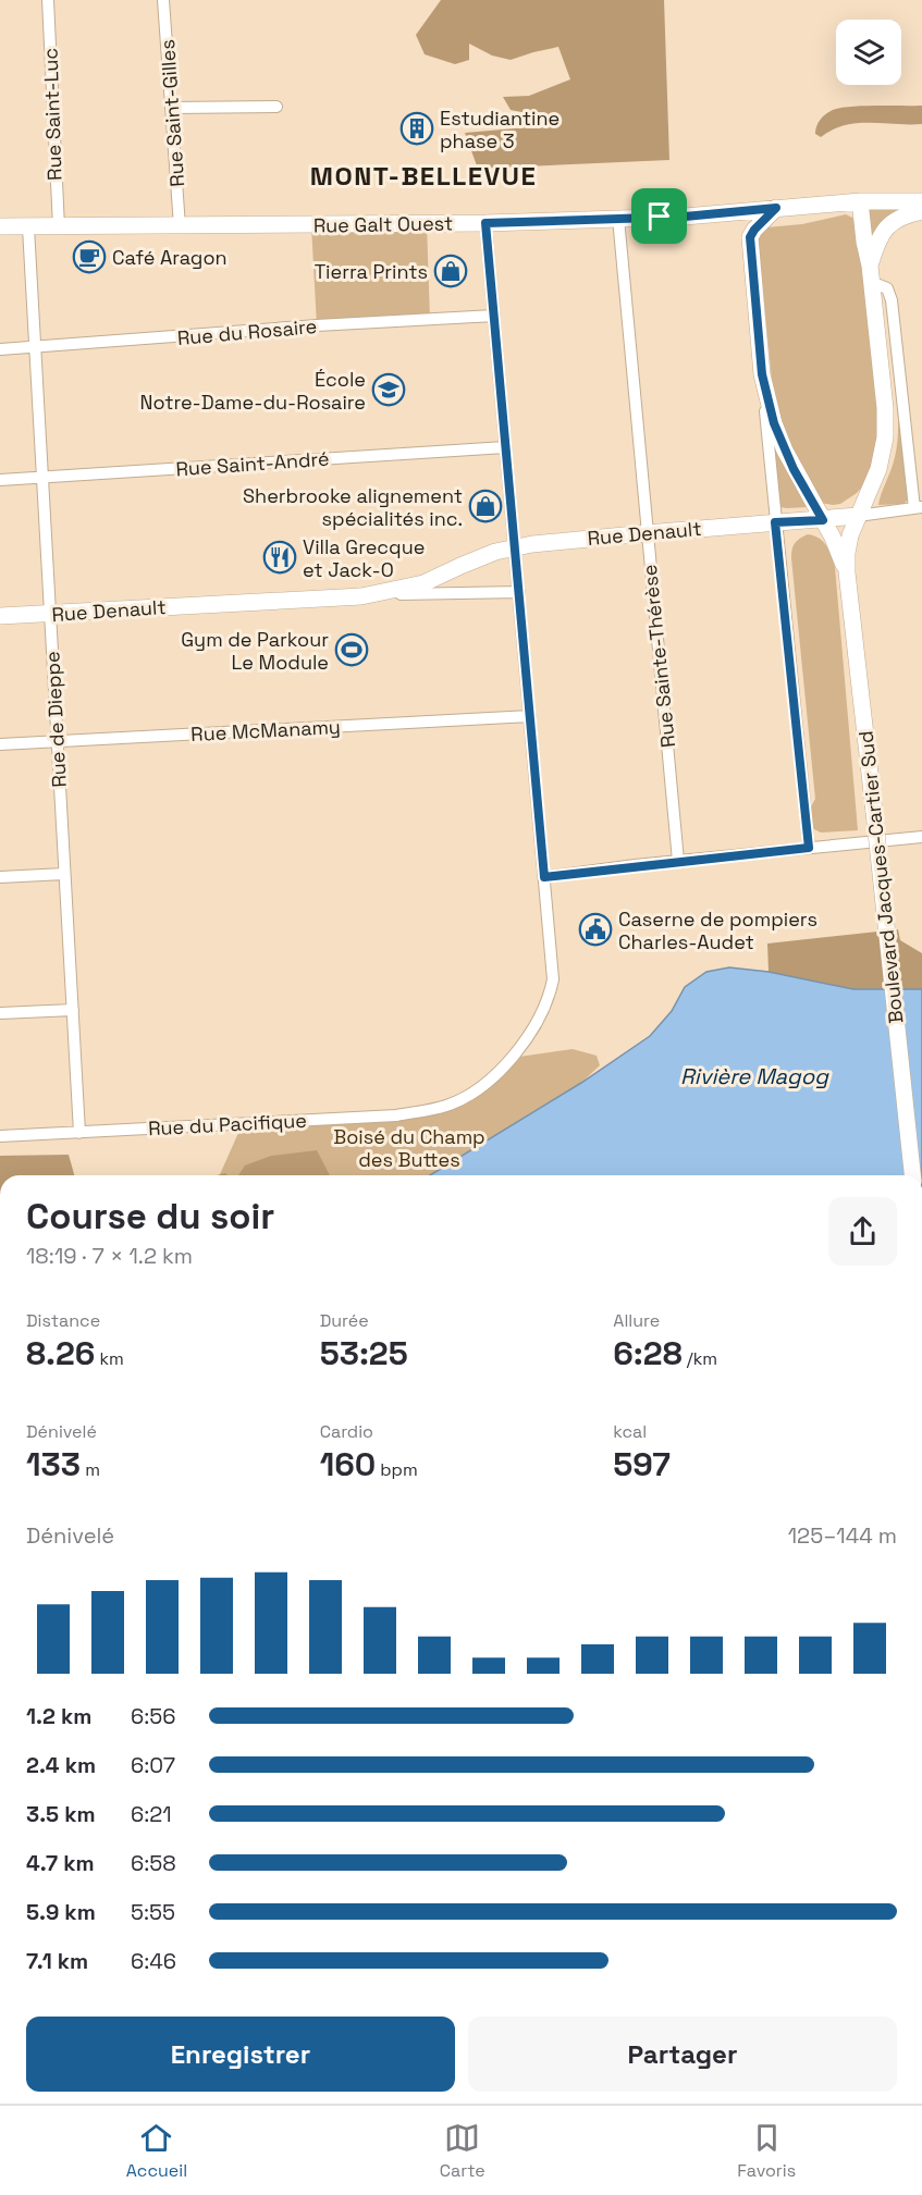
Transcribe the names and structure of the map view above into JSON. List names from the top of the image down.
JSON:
{
  "streets": {
    "main road": ["Rue Galt Ouest", "Rue Denault", "Boulevard Jacques-Cartier Sud"],
    "street": [
      "Rue Saint-Gilles",
      "Rue Saint-Luc",
      "Rue du Rosaire",
      "Rue Saint-André",
      "Rue Sainte-Thérèse",
      "Rue de Dieppe",
      "Rue McManamy",
      "Rue du Pacifique"
    ]
  },
  "crossings": [
    ["Rue Saint-Gilles", "Rue Galt Ouest"],
    ["Rue Saint-Luc", "Rue Galt Ouest"],
    ["Rue Galt Ouest", "Rue Sainte-Thérèse"],
    ["Rue Galt Ouest", "Rue de Dieppe"],
    ["Rue Galt Ouest", "Boulevard Jacques-Cartier Sud"],
    ["Rue Galt Ouest", "Rue du Pacifique"],
    ["Rue du Rosaire", "Rue de Dieppe"],
    ["Rue du Rosaire", "Rue du Pacifique"],
    ["Rue Saint-André", "Rue de Dieppe"],
    ["Rue Saint-André", "Rue du Pacifique"],
    ["Rue Denault", "Rue Sainte-Thérèse"],
    ["Rue Denault", "Rue de Dieppe"],
    ["Rue Denault", "Boulevard Jacques-Cartier Sud"],
    ["Rue Denault", "Rue du Pacifique"],
    ["Rue de Dieppe", "Rue McManamy"],
    ["Rue de Dieppe", "Rue du Pacifique"],
    ["Rue McManamy", "Rue du Pacifique"]
  ],
  "districts": ["MONT-BELLEVUE"],
  "water": ["Rivière Magog"],
  "parks": ["Boisé du Champ des Buttes"],
  "places": {
    "building": ["Estudiantine phase 3"],
    "cafe": ["Café Aragon"],
    "shop": ["Tierra Prints", "Sherbrooke alignement spécialités inc."],
    "school or university": ["École Notre-Dame-du-Rosaire"],
    "restaurant": ["Villa Grecque et Jack-O"],
    "sports": ["Gym de Parkour Le Module"],
    "public building": ["Caserne de pompiers Charles-Audet"]
  },
  "page": {
    "heading": ["Course du soir", "18:19 · 7 × 1.2 km"],
    "stats": [
      ["Distance", "8.26 km"],
      ["Durée", "53:25"],
      ["Allure", "6:28 /km"],
      ["Dénivelé", "133 m"],
      ["Cardio", "160 bpm"],
      ["kcal", "597"]
    ],
    "chart": ["Dénivelé", "125–144 m"],
    "list": [
      {
        "name": "1.2 km",
        "note": "6:56"
      },
      {
        "name": "2.4 km",
        "note": "6:07"
      },
      {
        "name": "3.5 km",
        "note": "6:21"
      },
      {
        "name": "4.7 km",
        "note": "6:58"
      },
      {
        "name": "5.9 km",
        "note": "5:55"
      },
      {
        "name": "7.1 km",
        "note": "6:46"
      }
    ],
    "buttons": ["Enregistrer", "Partager"],
    "tabs": ["Accueil", "Carte", "Favoris"]
  }
}
